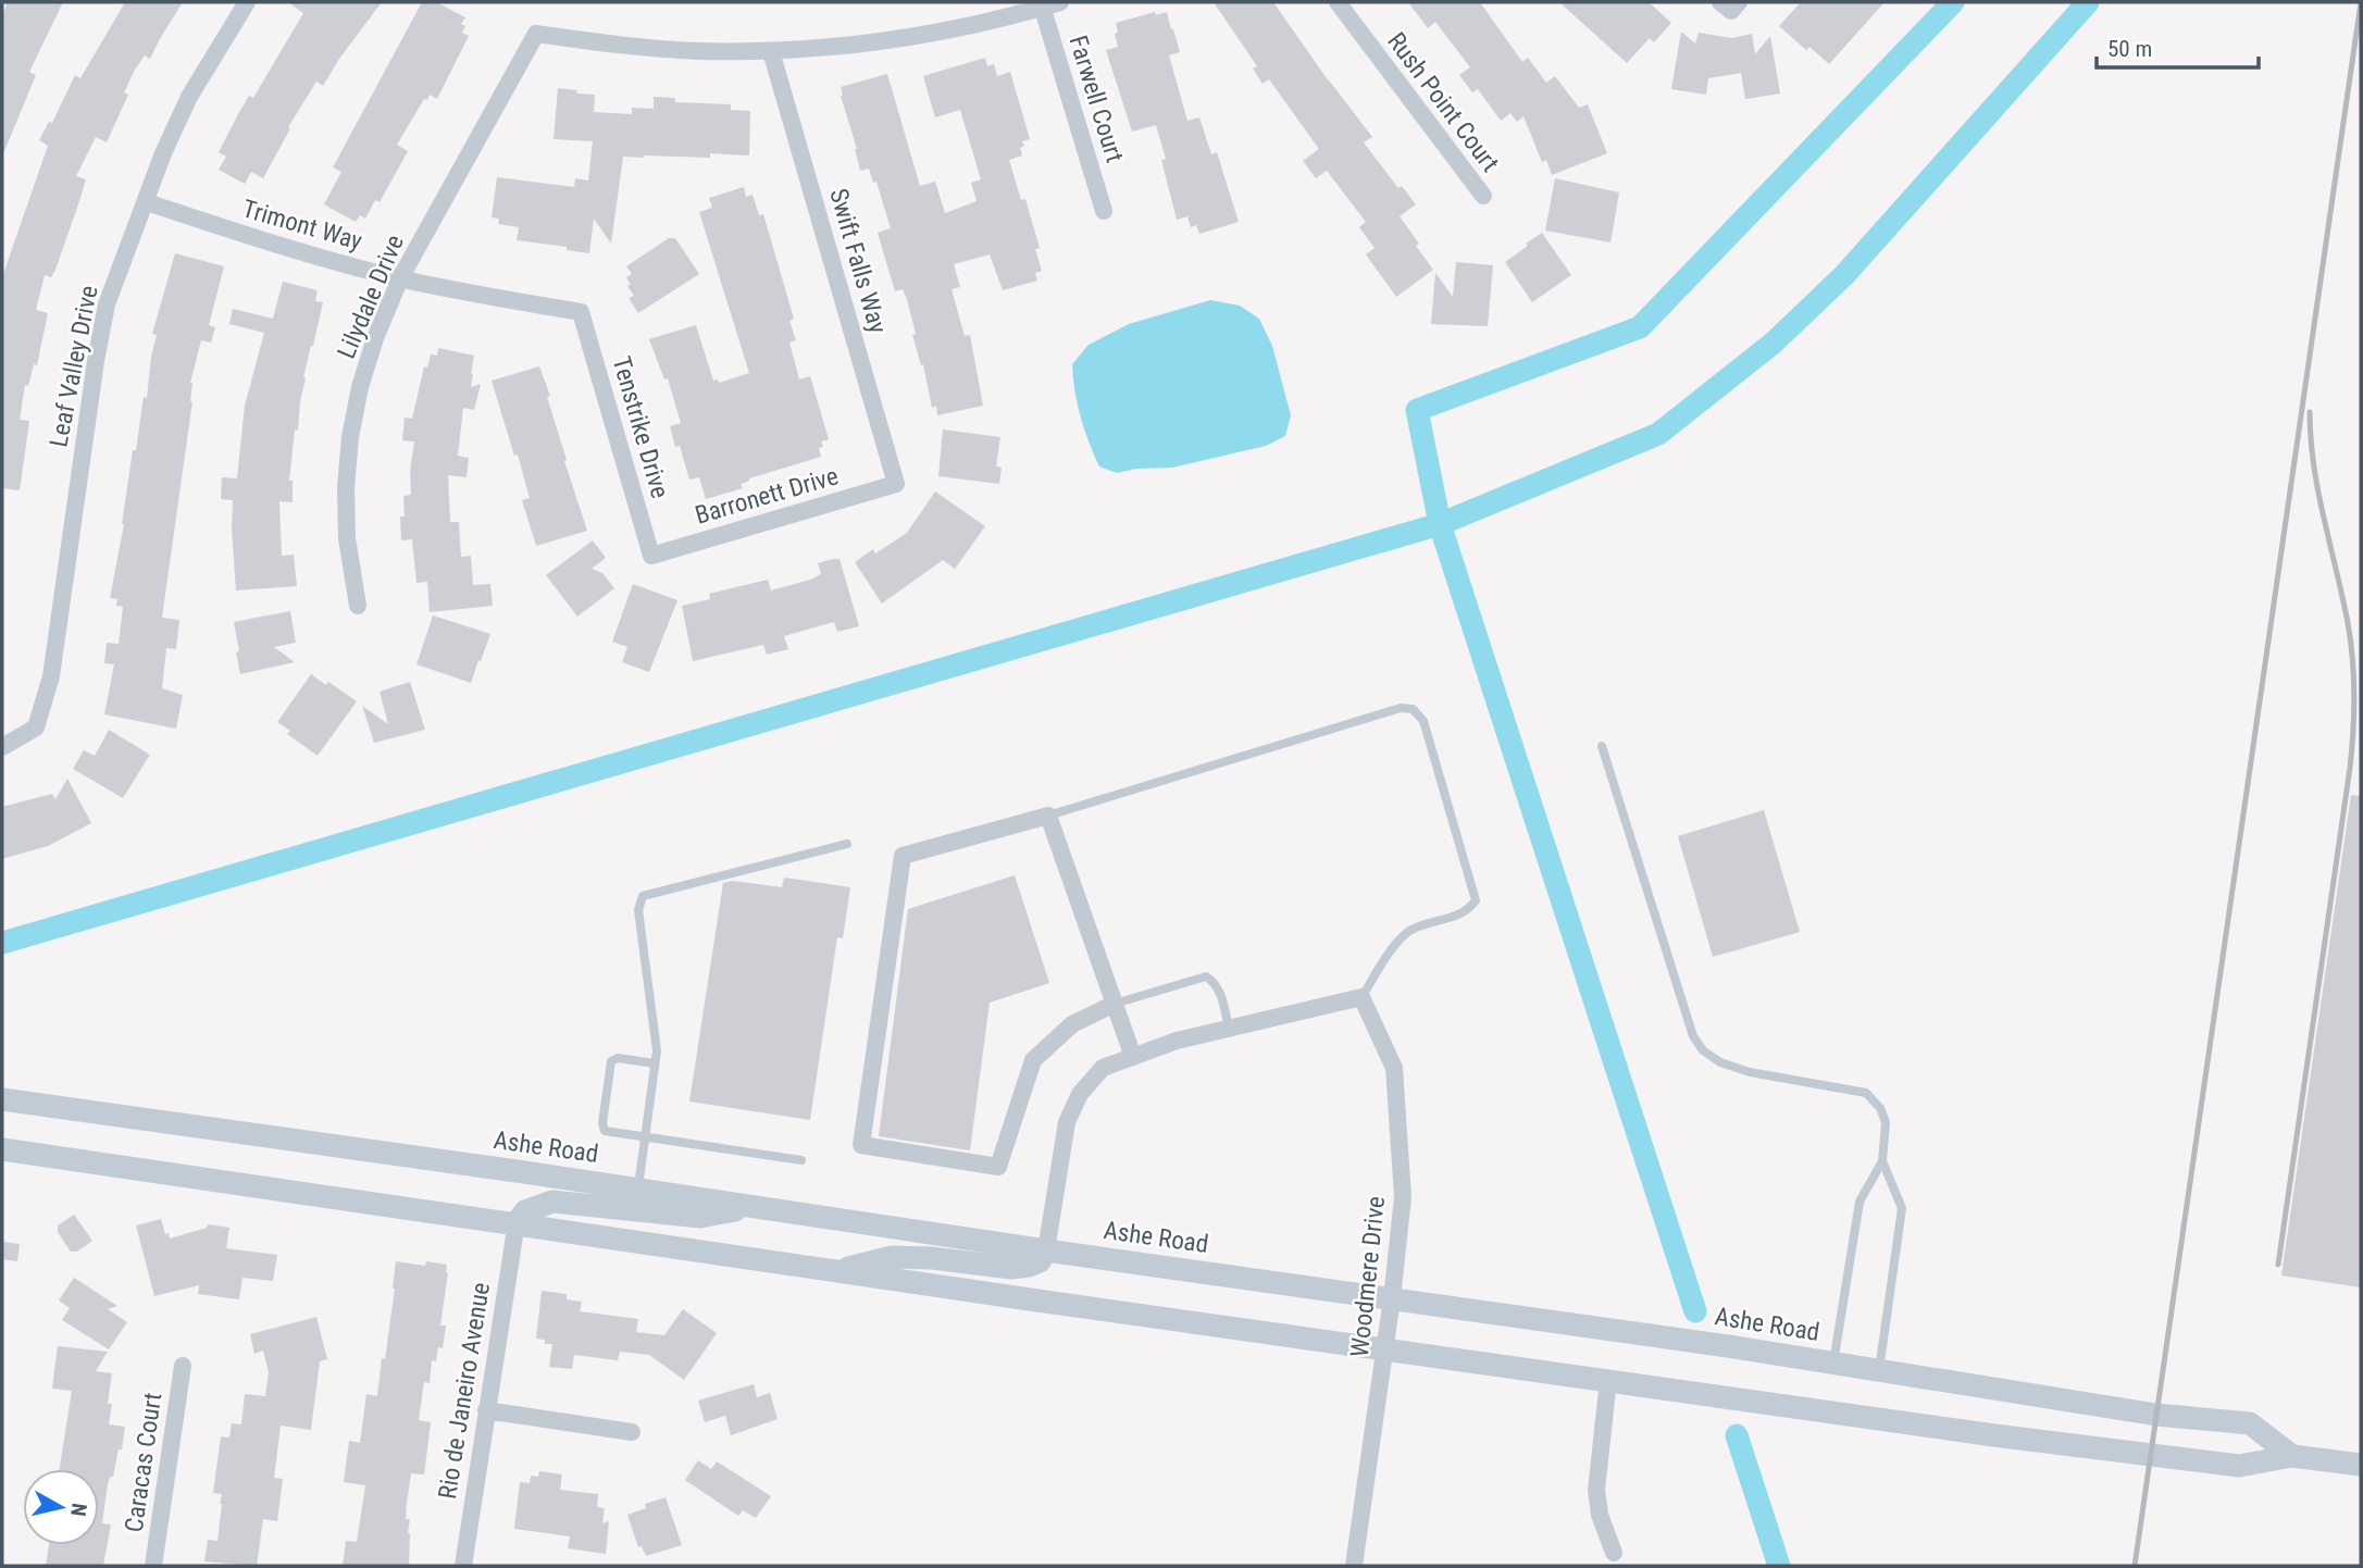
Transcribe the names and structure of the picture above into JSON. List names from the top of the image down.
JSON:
{
  "streets": {
    "street": [
      "Farwell Court",
      "Rush Point Court",
      "Trimont Way",
      "Swift Falls Way",
      "Lilydale Drive",
      "Leaf Valley Drive",
      "Tenstrike Drive",
      "Barronett Drive",
      "Ashe Road",
      "Woodmere Drive",
      "Rio de Janeiro Avenue",
      "Caracas Court"
    ]
  },
  "crossings": [
    ["Trimont Way", "Lilydale Drive"],
    ["Trimont Way", "Leaf Valley Drive"],
    ["Trimont Way", "Tenstrike Drive"],
    ["Swift Falls Way", "Lilydale Drive"],
    ["Swift Falls Way", "Barronett Drive"],
    ["Tenstrike Drive", "Barronett Drive"],
    ["Ashe Road", "Woodmere Drive"],
    ["Ashe Road", "Rio de Janeiro Avenue"]
  ],
  "scale_bar": "50 m",
  "north": "right"
}
